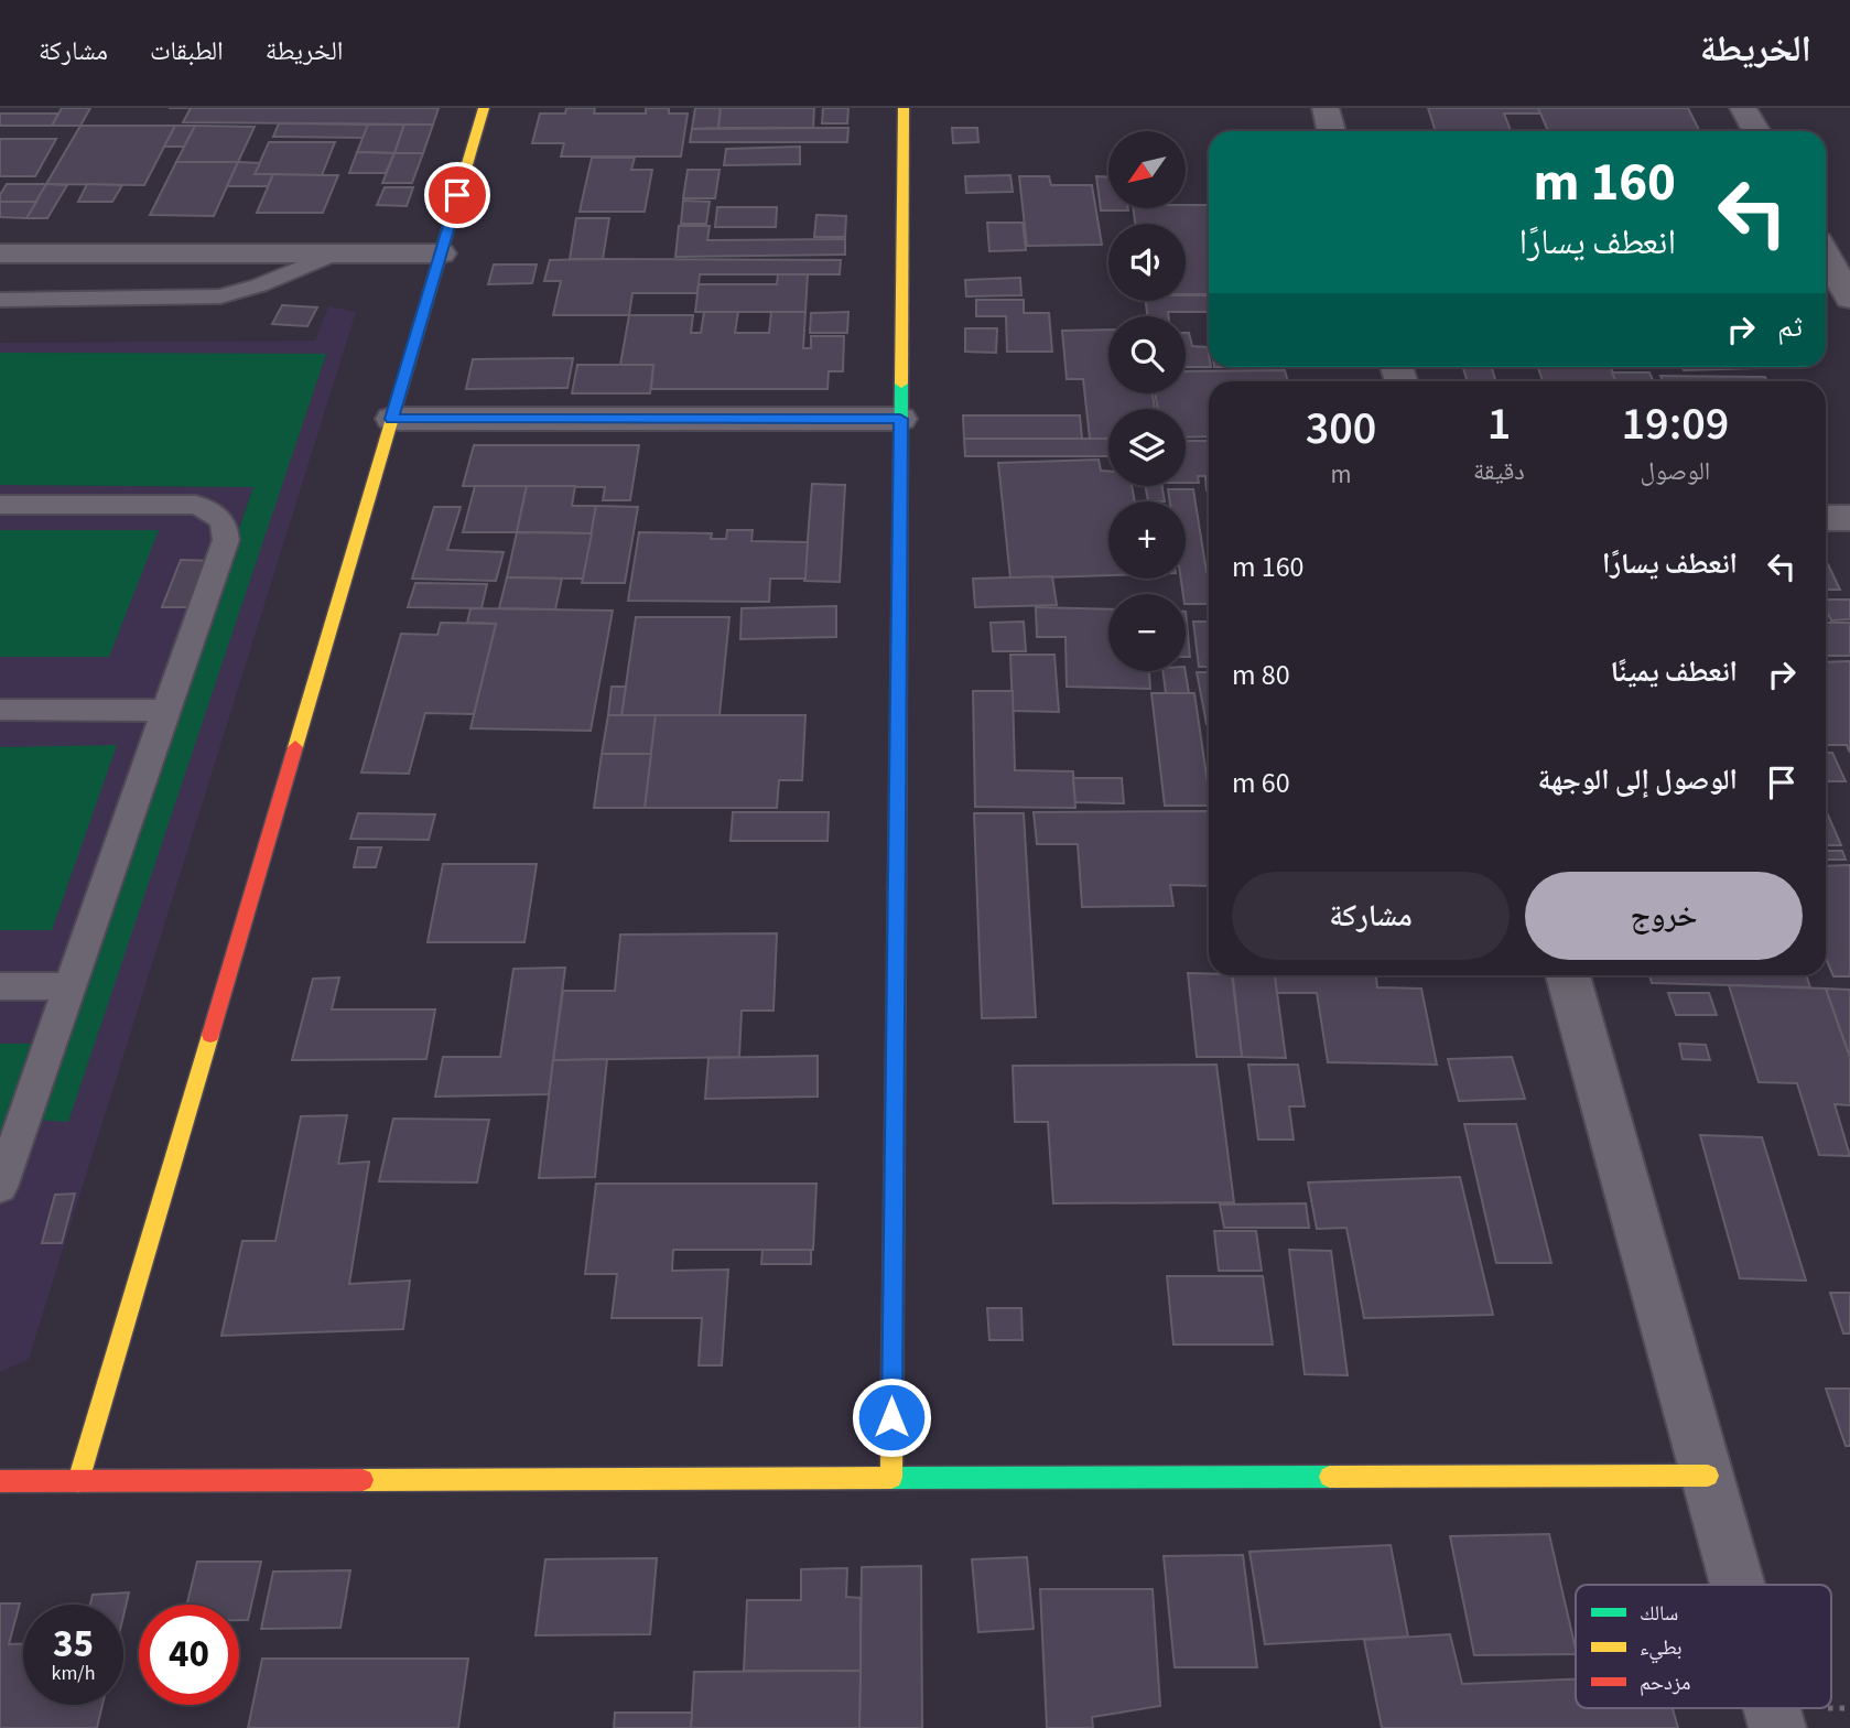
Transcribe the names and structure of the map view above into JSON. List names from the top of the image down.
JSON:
{
  "legend": ["سالك", "بطيء", "مزدحم"],
  "north": "bottom left",
  "page": {
    "header": "الخريطة",
    "nav": ["الخريطة", "الطبقات", "مشاركة"],
    "map_buttons": ["+", "−"],
    "turn": ["160 m", "انعطف يسارًا"],
    "then": "ثم",
    "eta": [
      "19:09",
      "الوصول",
      "1",
      "دقيقة",
      "300",
      "m"
    ],
    "list": [
      {
        "name": "انعطف يسارًا",
        "value": "160 m"
      },
      {
        "name": "انعطف يمينًا",
        "value": "80 m"
      },
      {
        "name": "الوصول إلى الوجهة",
        "value": "60 m"
      }
    ],
    "buttons": ["خروج", "مشاركة"],
    "speed": "35 km/h",
    "limit": "40"
  }
}
